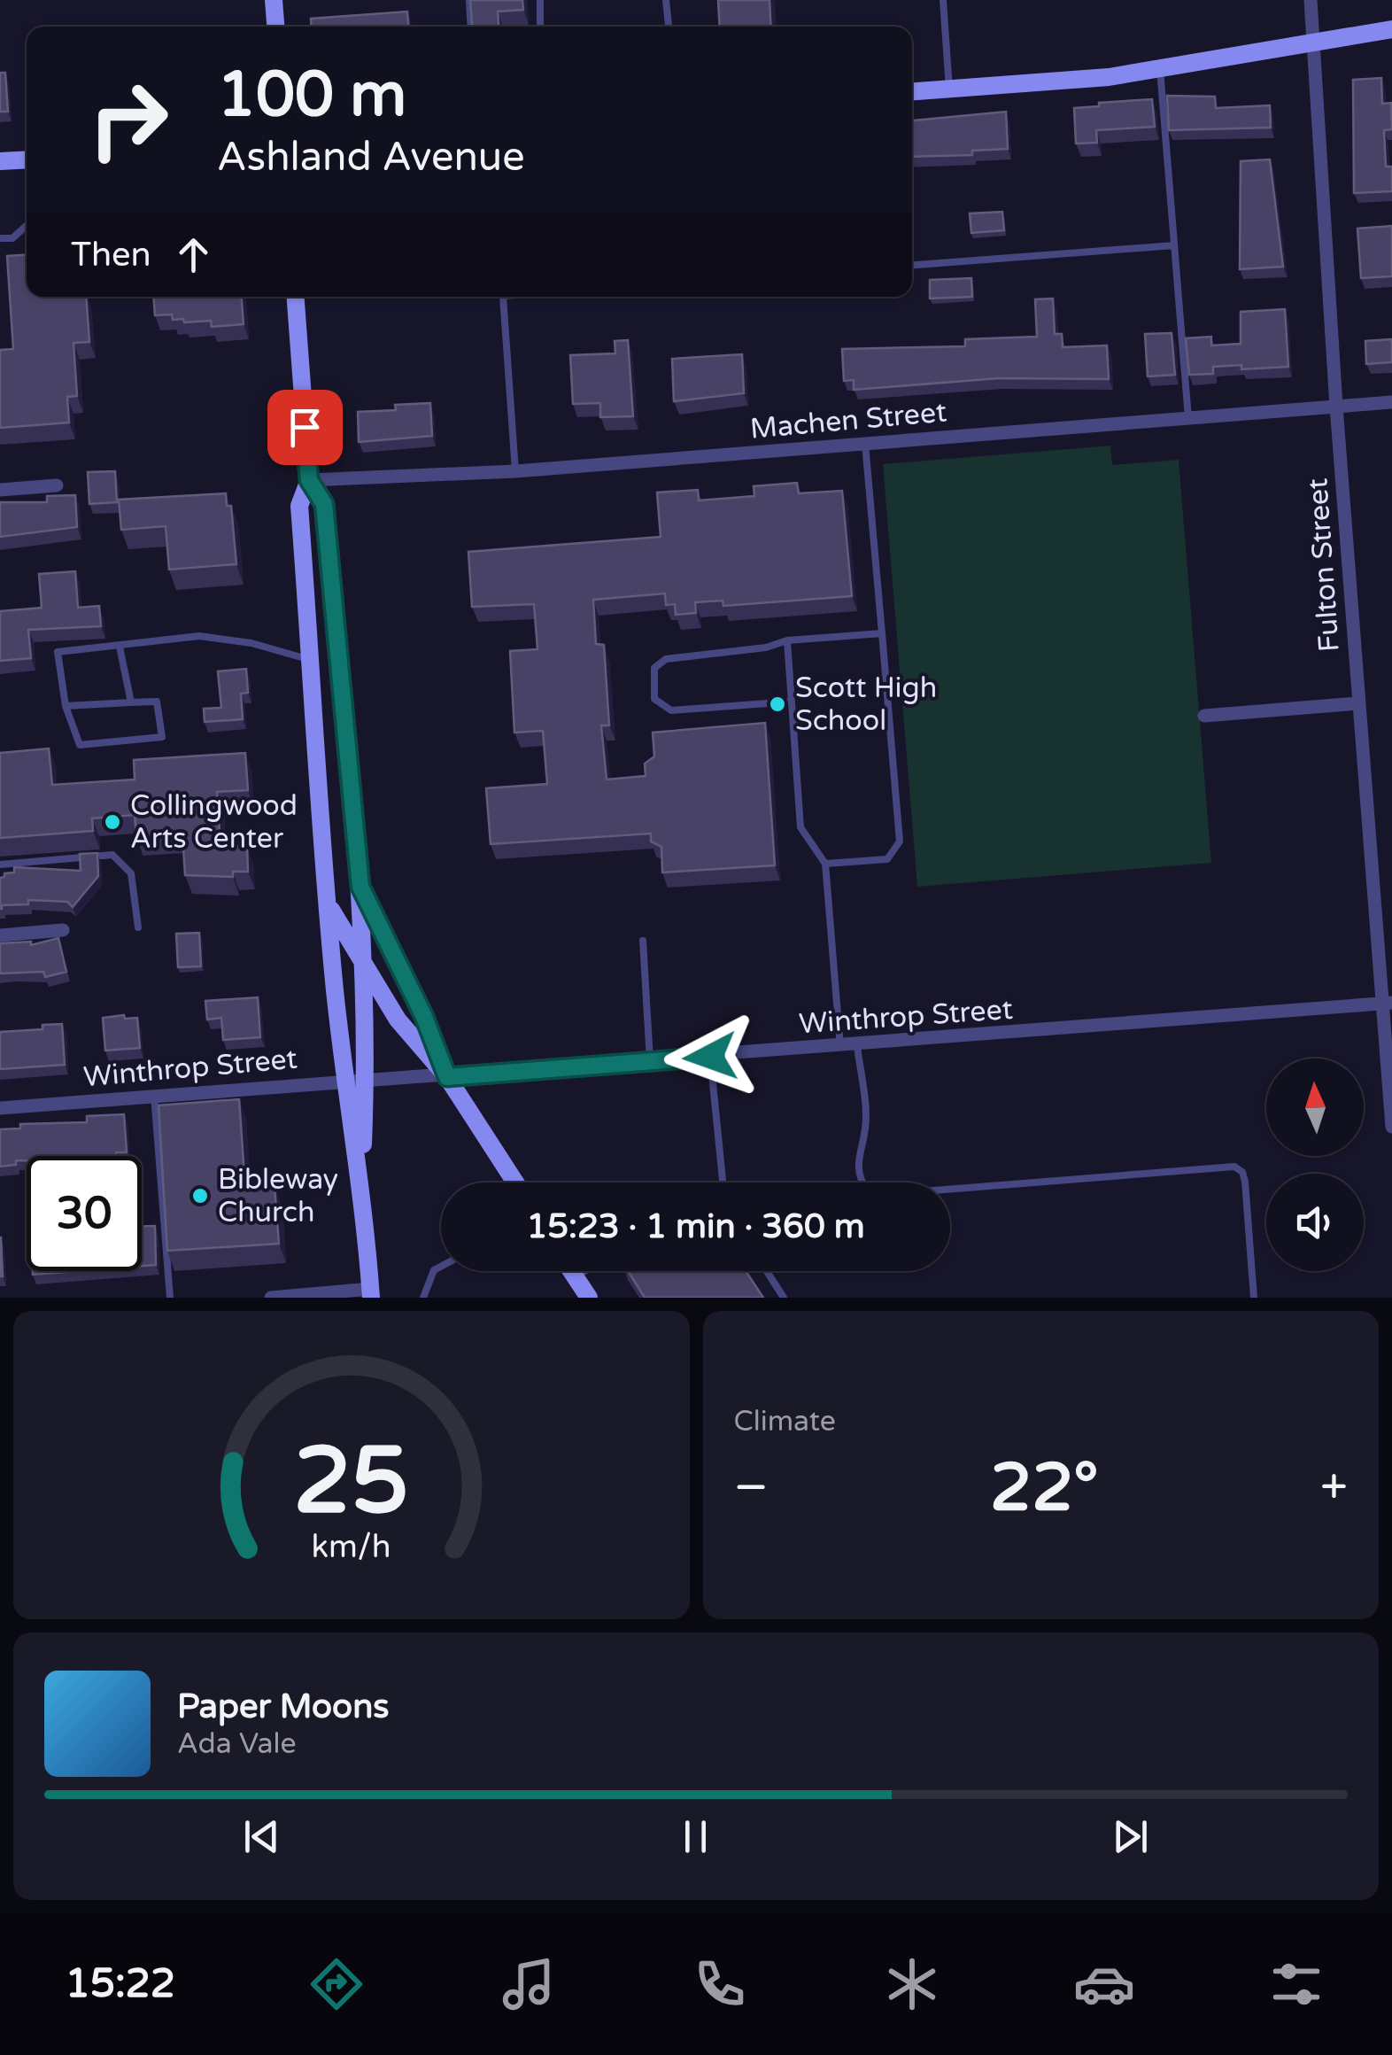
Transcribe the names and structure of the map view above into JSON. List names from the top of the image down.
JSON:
{
  "streets": {
    "street": ["Machen Street", "Fulton Street", "Winthrop Street"]
  },
  "crossings": [
    ["Machen Street", "Fulton Street"],
    ["Fulton Street", "Winthrop Street"]
  ],
  "places": ["Scott High School", "Collingwood Arts Center", "Bibleway Church"],
  "north": "top",
  "page": {
    "turn": ["100 m", "Ashland Avenue"],
    "then": "Then",
    "limit": "30",
    "trip": "15:23 · 1 min · 360 m",
    "tile": "Climate",
    "heat": ["−", "22°", "+"],
    "song": ["Paper Moons", "Ada Vale"],
    "tabs": "15:22",
    "gauge": ["25", "km/h"]
  }
}
